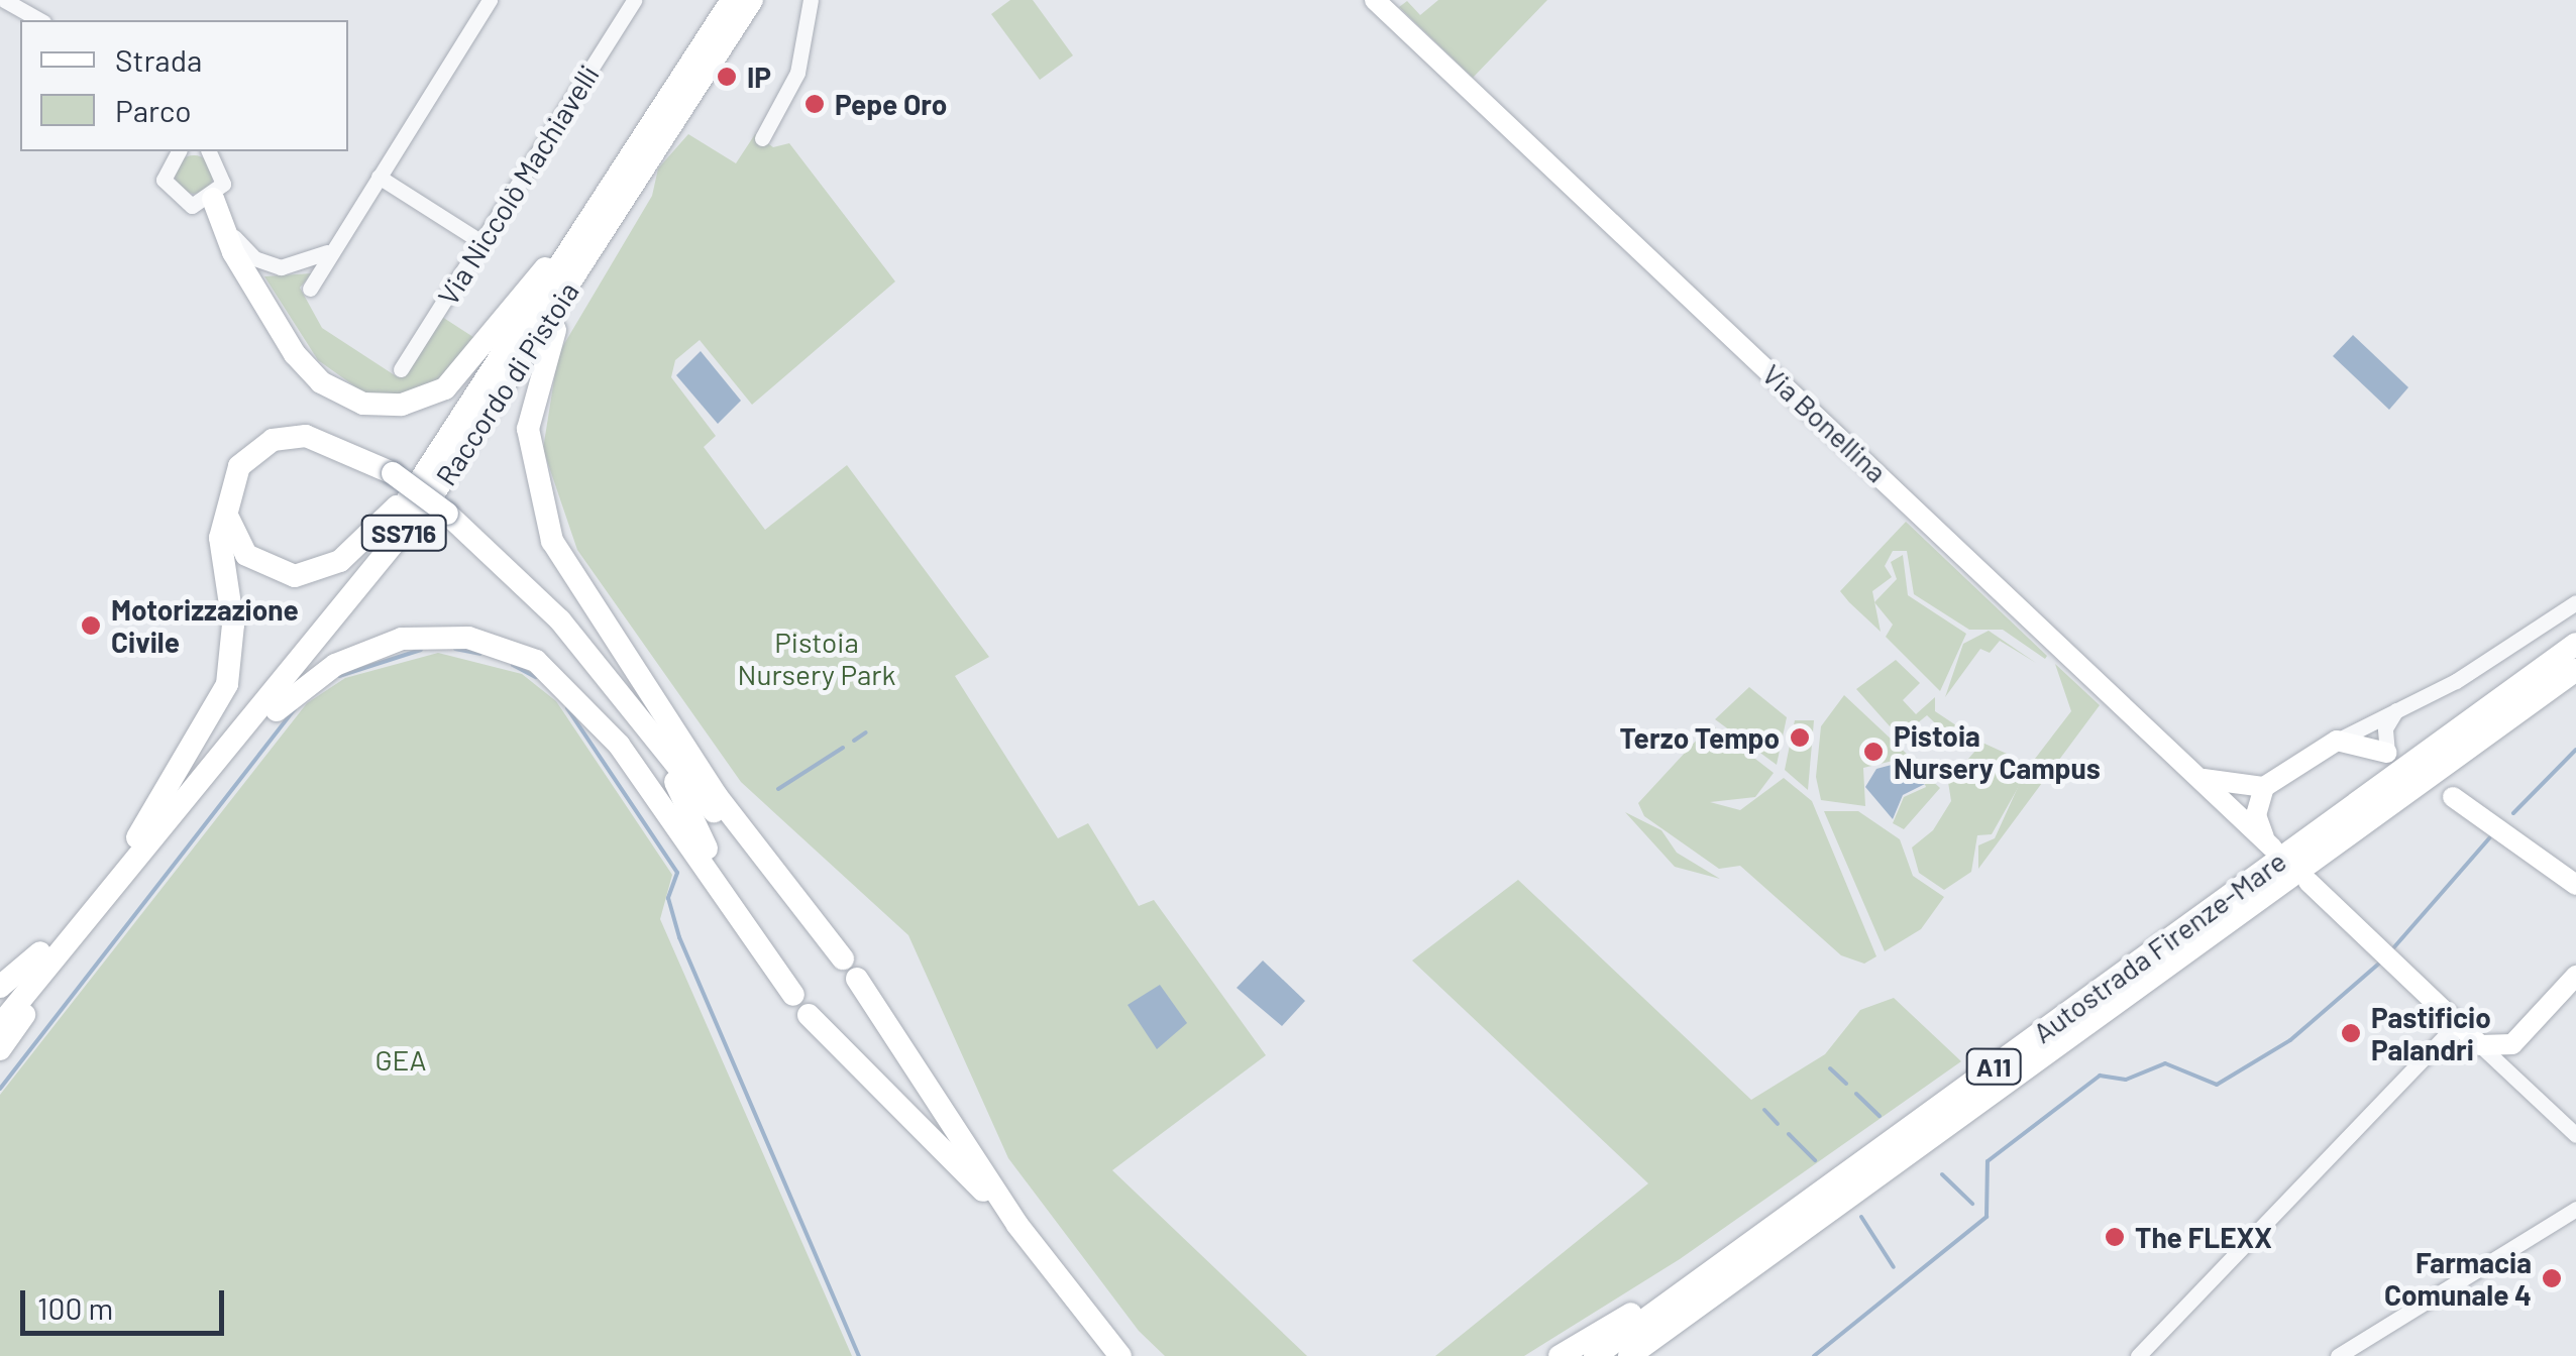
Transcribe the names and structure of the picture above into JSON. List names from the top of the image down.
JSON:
{
  "streets": {
    "highway": [
      "Raccordo di Pistoia",
      "SS716",
      "Autostrada Firenze-Mare",
      "A11"
    ],
    "main road": ["Via Bonellina"],
    "street": ["Via Niccolò Machiavelli"]
  },
  "parks": ["Pistoia Nursery Park", "GEA"],
  "places": [
    "IP",
    "Pepe Oro",
    "Motorizzazione Civile",
    "Terzo Tempo",
    "Pistoia Nursery Campus",
    "Pastificio Palandri",
    "The FLEXX",
    "Farmacia Comunale 4"
  ],
  "legend": ["Strada", "Parco"],
  "scale_bar": "100 m"
}
